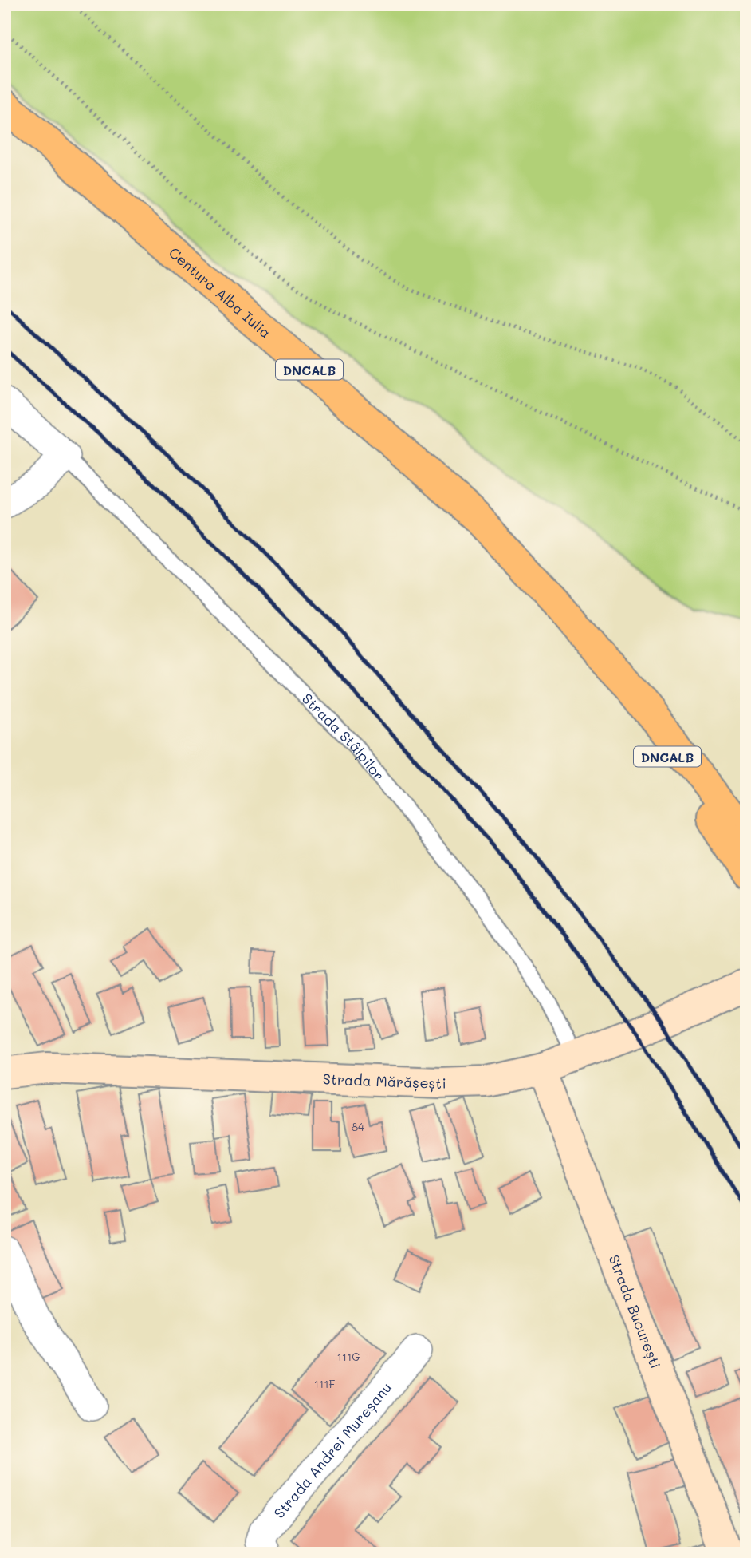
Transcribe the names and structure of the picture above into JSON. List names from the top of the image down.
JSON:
{
  "streets": {
    "main road": [
      "Centura Alba Iulia",
      "DNCALB",
      "Strada Mărășești",
      "Strada București"
    ],
    "street": ["Strada Andrei Mureșanu"],
    "lane": ["Strada Stâlpilor"]
  },
  "crossings": [
    ["Strada Stâlpilor", "Strada Mărășești"],
    ["Strada Mărășești", "Strada București"]
  ],
  "house_numbers": ["84", "111G", "111F"]
}
